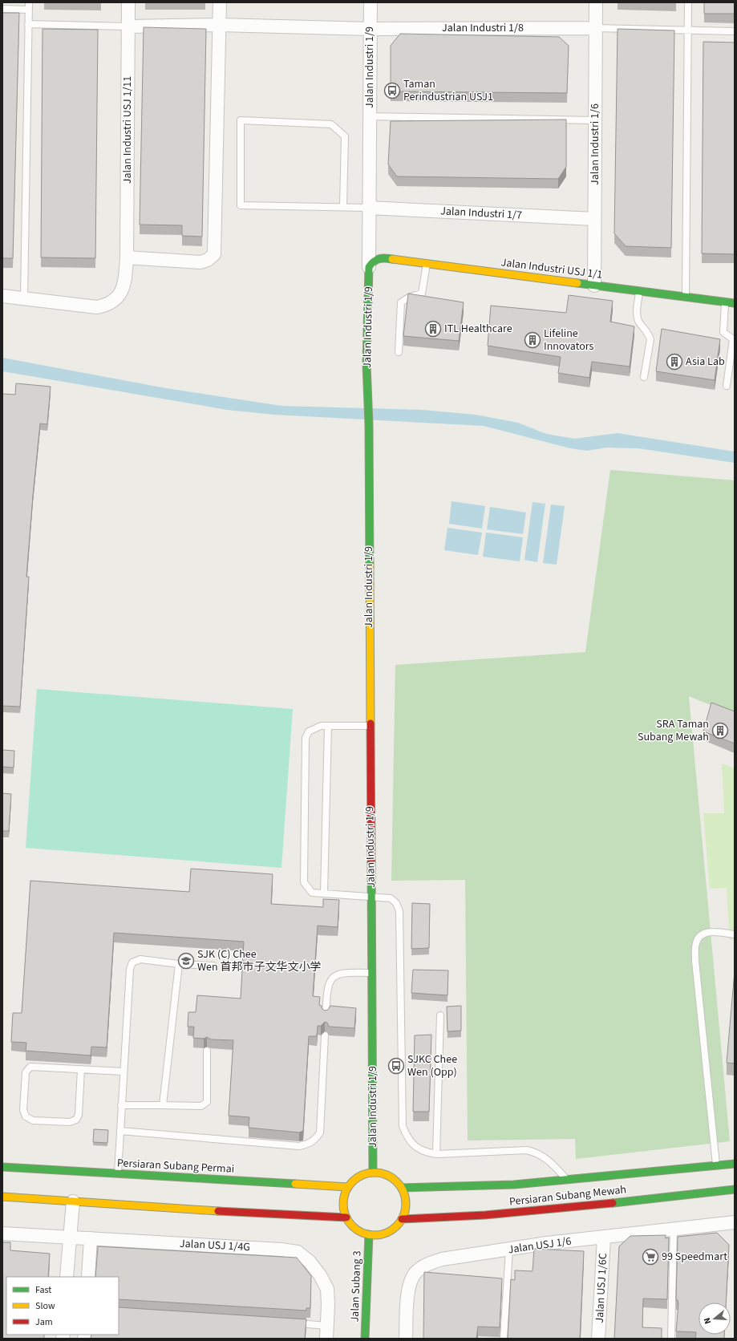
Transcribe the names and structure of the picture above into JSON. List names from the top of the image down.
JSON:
{
  "streets": {
    "main road": [
      "Jalan Industri 1/9",
      "Jalan Industri USJ 1/1",
      "Persiaran Subang Permai",
      "Persiaran Subang Mewah",
      "Jalan Subang 3"
    ],
    "street": [
      "Jalan Industri 1/8",
      "Jalan Industri USJ 1/11",
      "Jalan Industri 1/6",
      "Jalan Industri 1/7",
      "Jalan USJ 1/4G",
      "Jalan USJ 1/6",
      "Jalan USJ 1/6C"
    ]
  },
  "crossings": [
    ["Jalan Industri 1/8", "Jalan Industri 1/9"],
    ["Jalan Industri 1/8", "Jalan Industri USJ 1/11"],
    ["Jalan Industri 1/8", "Jalan Industri 1/6"],
    ["Jalan Industri 1/9", "Jalan Industri 1/7"],
    ["Jalan Industri 1/9", "Jalan Industri USJ 1/1"],
    ["Jalan Industri 1/9", "Persiaran Subang Permai"],
    ["Jalan Industri 1/9", "Persiaran Subang Mewah"],
    ["Jalan Industri 1/9", "Jalan Subang 3"],
    ["Jalan Industri 1/6", "Jalan Industri 1/7"],
    ["Jalan Industri 1/6", "Jalan Industri USJ 1/1"],
    ["Persiaran Subang Permai", "Persiaran Subang Mewah"],
    ["Persiaran Subang Permai", "Jalan Subang 3"],
    ["Persiaran Subang Mewah", "Jalan Subang 3"],
    ["Jalan USJ 1/6", "Jalan USJ 1/6C"]
  ],
  "places": {
    "bus stop": ["Taman Perindustrian USJ1", "SJKC Chee Wen (Opp)"],
    "building": [
      "ITL Healthcare",
      "Lifeline Innovators",
      "Asia Lab",
      "SRA Taman Subang Mewah"
    ],
    "school or university": ["SJK (C) Chee Wen 首邦市子文华文小学"],
    "supermarket": ["99 Speedmart"]
  },
  "legend": ["Fast", "Slow", "Jam"],
  "north": "left"
}
